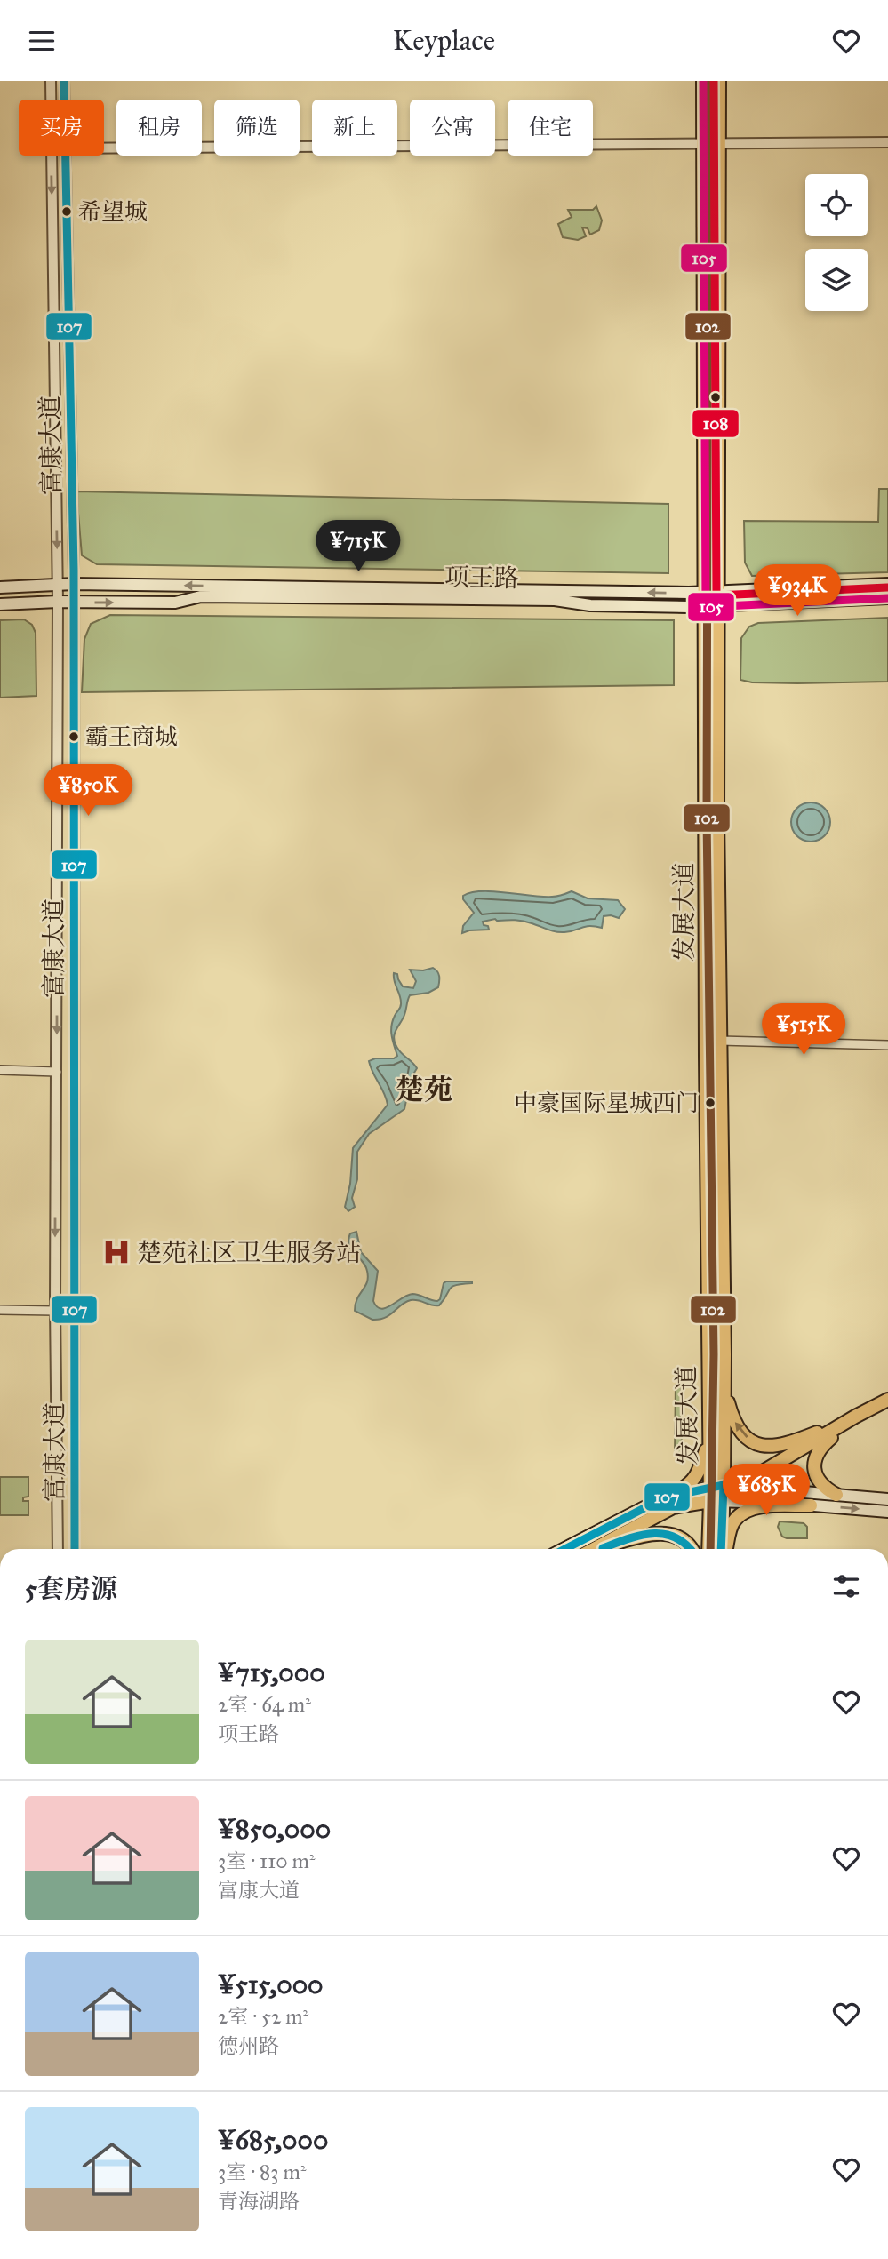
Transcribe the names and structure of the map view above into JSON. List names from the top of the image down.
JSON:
{
  "streets": {
    "main road": ["项王路", "发展大道"],
    "street": ["富康大道"]
  },
  "crossings": [
    ["富康大道", "项王路"],
    ["项王路", "发展大道"]
  ],
  "districts": ["楚苑"],
  "places": {
    "other": ["希望城", "霸王商城", "中豪国际星城西门"],
    "hospital": ["楚苑社区卫生服务站"]
  },
  "lines": [
    "transit line 107",
    "transit line 102",
    "transit line 105",
    "transit line 108"
  ],
  "page": {
    "header": "Keyplace",
    "chip": [
      "买房",
      "租房",
      "筛选",
      "新上",
      "公寓",
      "住宅"
    ],
    "price": [
      "¥715K",
      "¥934K",
      "¥850K",
      "¥515K",
      "¥685K"
    ],
    "heading": "5套房源",
    "list": [
      {
        "name": "¥715,000",
        "note": "2室 · 64 m² · 项王路"
      },
      {
        "name": "¥850,000",
        "note": "3室 · 110 m² · 富康大道"
      },
      {
        "name": "¥515,000",
        "note": "2室 · 52 m² · 德州路"
      },
      {
        "name": "¥685,000",
        "note": "3室 · 83 m² · 青海湖路"
      }
    ]
  }
}
